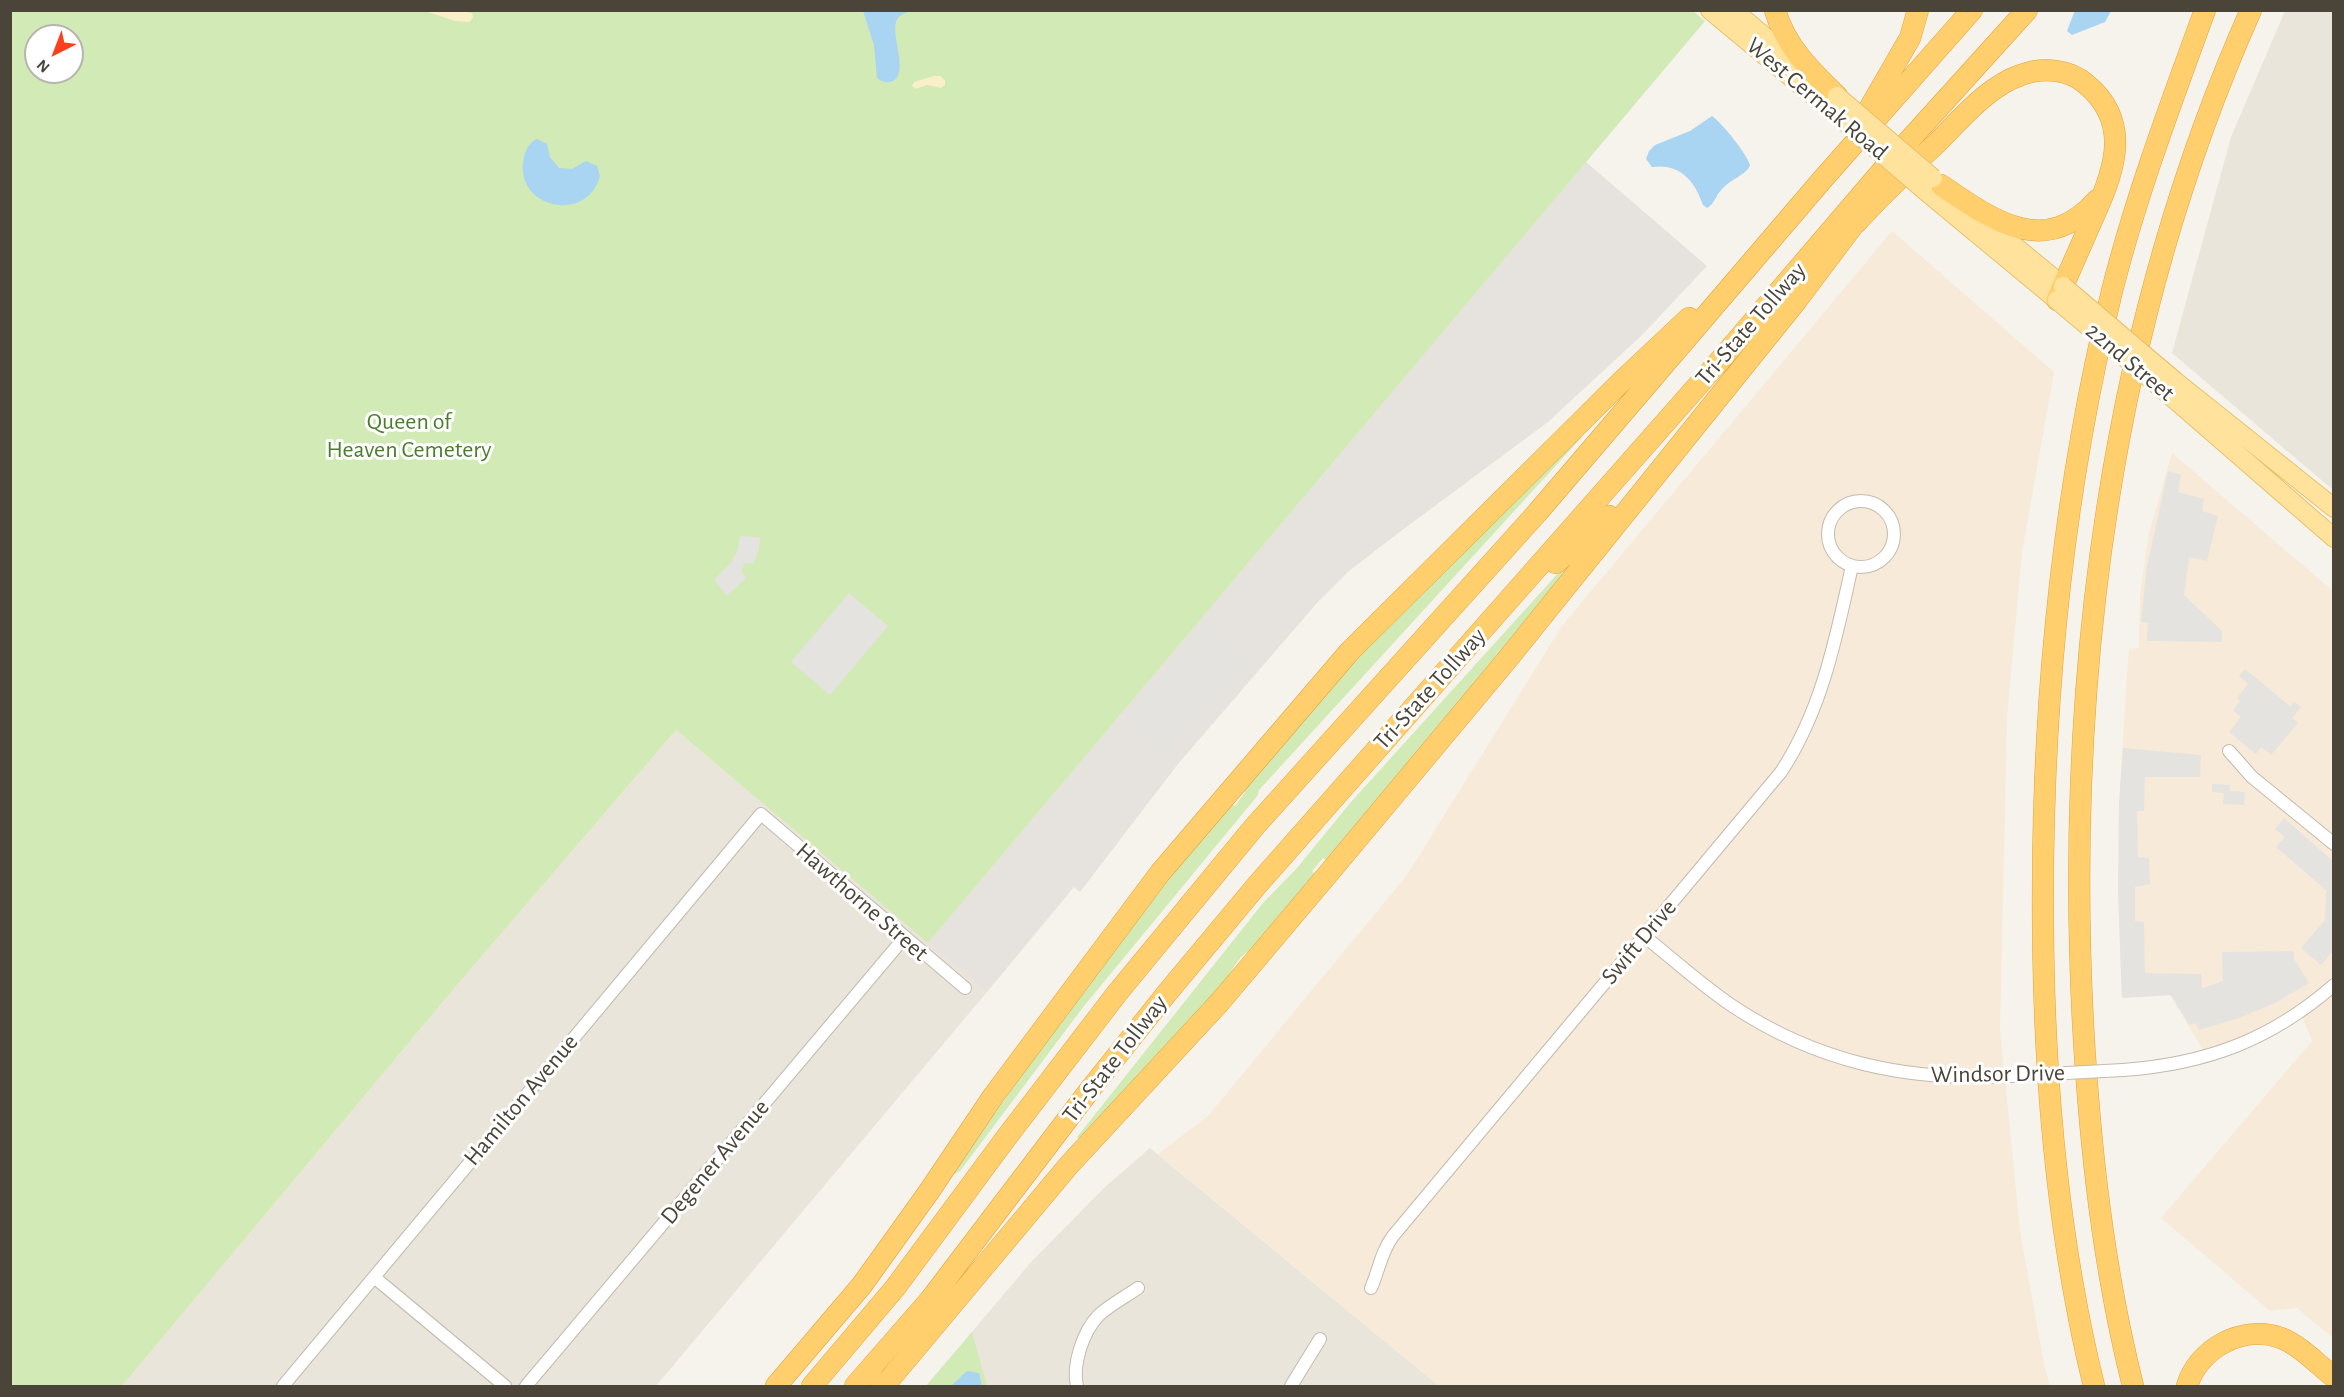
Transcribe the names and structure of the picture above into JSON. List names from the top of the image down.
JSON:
{
  "streets": {
    "highway": ["Tri-State Tollway"],
    "main road": ["West Cermak Road", "22nd Street"],
    "street": [
      "Hawthorne Street",
      "Swift Drive",
      "Windsor Drive",
      "Hamilton Avenue",
      "Degener Avenue"
    ]
  },
  "crossings": [
    ["West Cermak Road", "22nd Street"],
    ["Hawthorne Street", "Hamilton Avenue"],
    ["Hawthorne Street", "Degener Avenue"],
    ["Swift Drive", "Windsor Drive"]
  ],
  "parks": ["Queen of Heaven Cemetery"],
  "north": "bottom left"
}
